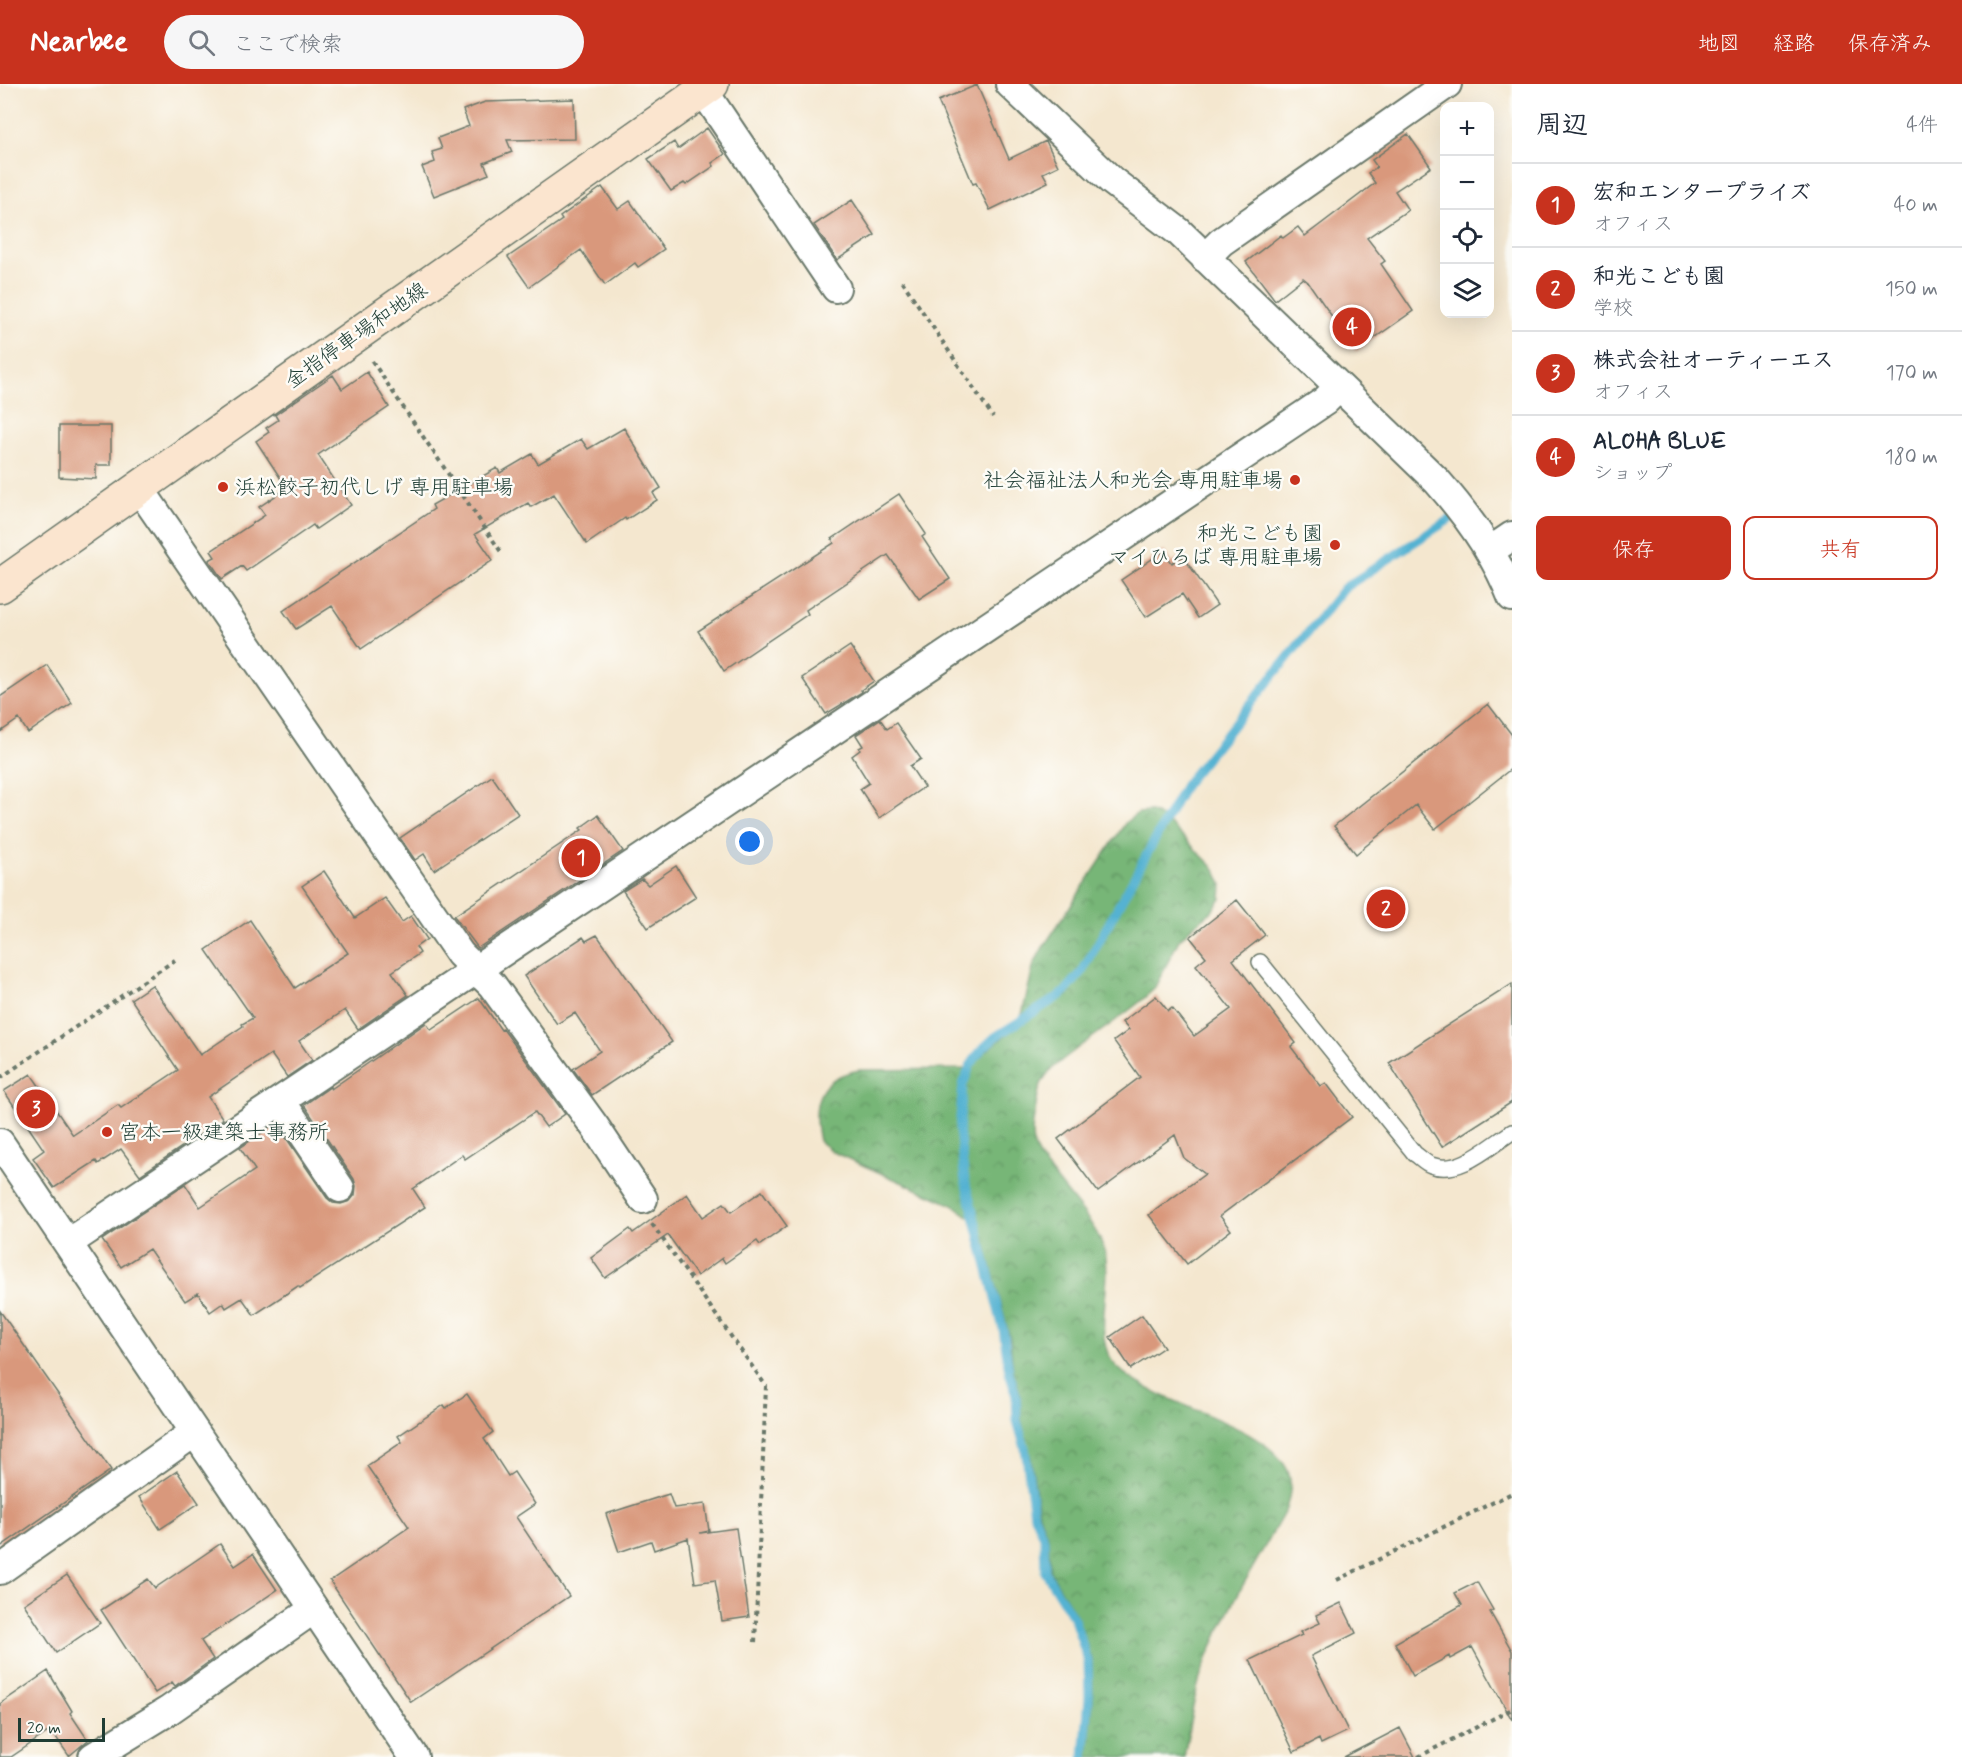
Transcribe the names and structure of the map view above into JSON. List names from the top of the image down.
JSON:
{
  "streets": {
    "main road": ["金指停車場和地線"]
  },
  "places": [
    "社会福祉法人和光会 専用駐車場",
    "浜松餃子初代しげ 専用駐車場",
    "和光こども園 マイひろば 専用駐車場",
    "宮本一級建築士事務所"
  ],
  "scale_bar": "20 m",
  "page": {
    "header": "Nearbee",
    "search": "ここで検索",
    "nav": ["地図", "経路", "保存済み"],
    "heading": ["周辺", "4件"],
    "map_buttons": ["+", "−"],
    "list": [
      {
        "mark": "1",
        "name": "宏和エンタープライズ",
        "note": "オフィス",
        "value": "40 m"
      },
      {
        "mark": "2",
        "name": "和光こども園",
        "note": "学校",
        "value": "150 m"
      },
      {
        "mark": "3",
        "name": "株式会社オーティーエス",
        "note": "オフィス",
        "value": "170 m"
      },
      {
        "mark": "4",
        "name": "ALOHA BLUE",
        "note": "ショップ",
        "value": "180 m"
      }
    ],
    "pins": [
      "4",
      "1",
      "2",
      "3"
    ],
    "buttons": ["保存", "共有"],
    "scale": "20 m"
  }
}
